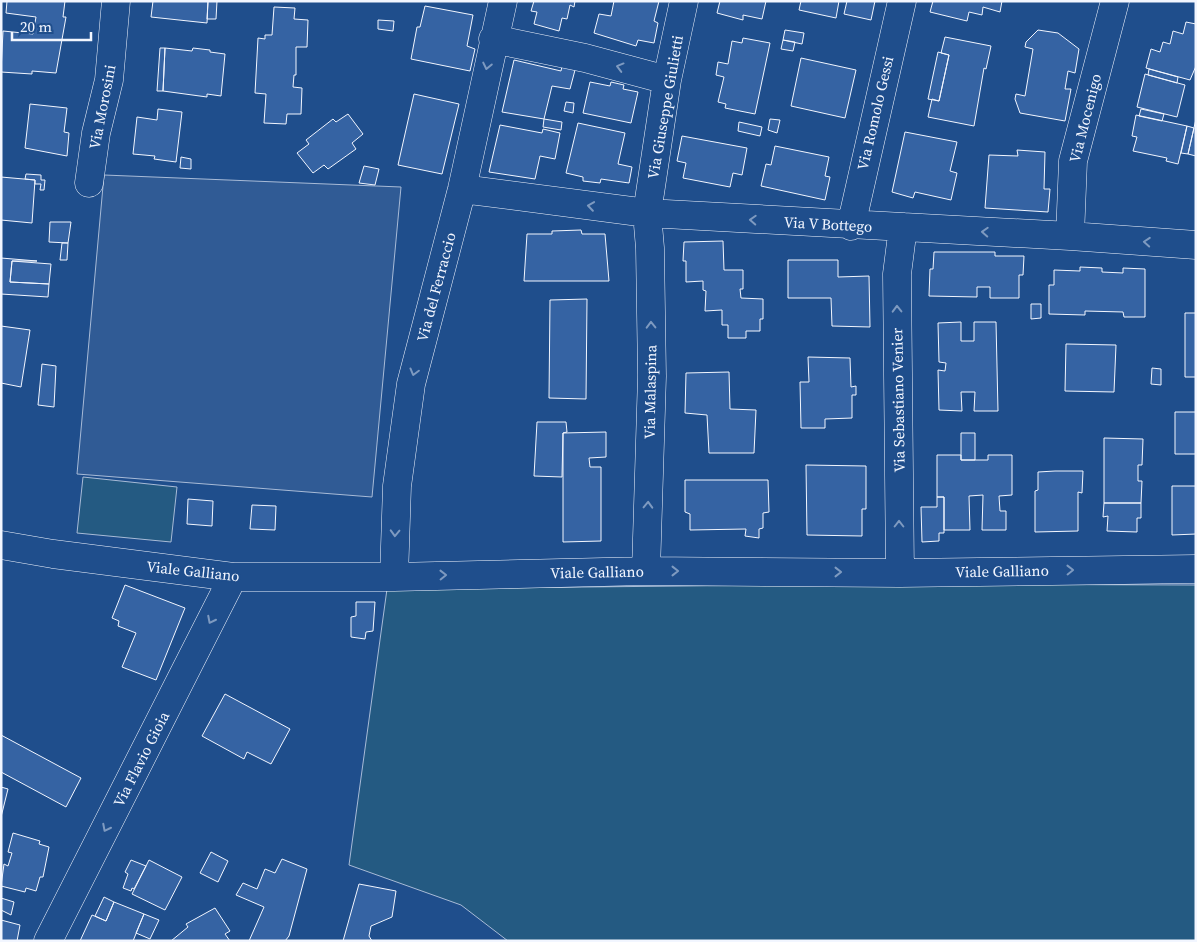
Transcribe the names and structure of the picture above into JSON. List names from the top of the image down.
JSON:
{
  "streets": {
    "street": [
      "Via Morosini",
      "Via Giuseppe Giulietti",
      "Via Romolo Gessi",
      "Via Mocenigo",
      "Via V Bottego",
      "Via del Ferraccio",
      "Via Malaspina",
      "Via Sebastiano Venier",
      "Viale Galliano",
      "Via Flavio Gioia"
    ]
  },
  "crossings": [
    ["Via Giuseppe Giulietti", "Via V Bottego"],
    ["Via Giuseppe Giulietti", "Via Malaspina"],
    ["Via Romolo Gessi", "Via V Bottego"],
    ["Via Mocenigo", "Via V Bottego"],
    ["Via V Bottego", "Via del Ferraccio"],
    ["Via V Bottego", "Via Malaspina"],
    ["Via V Bottego", "Via Sebastiano Venier"],
    ["Via del Ferraccio", "Viale Galliano"],
    ["Via Malaspina", "Viale Galliano"],
    ["Via Sebastiano Venier", "Viale Galliano"],
    ["Viale Galliano", "Via Flavio Gioia"]
  ],
  "one_way": [
    "Via V Bottego",
    "Via del Ferraccio",
    "Via Malaspina",
    "Via Sebastiano Venier",
    "Viale Galliano",
    "Via Flavio Gioia"
  ],
  "scale_bar": "20 m"
}
